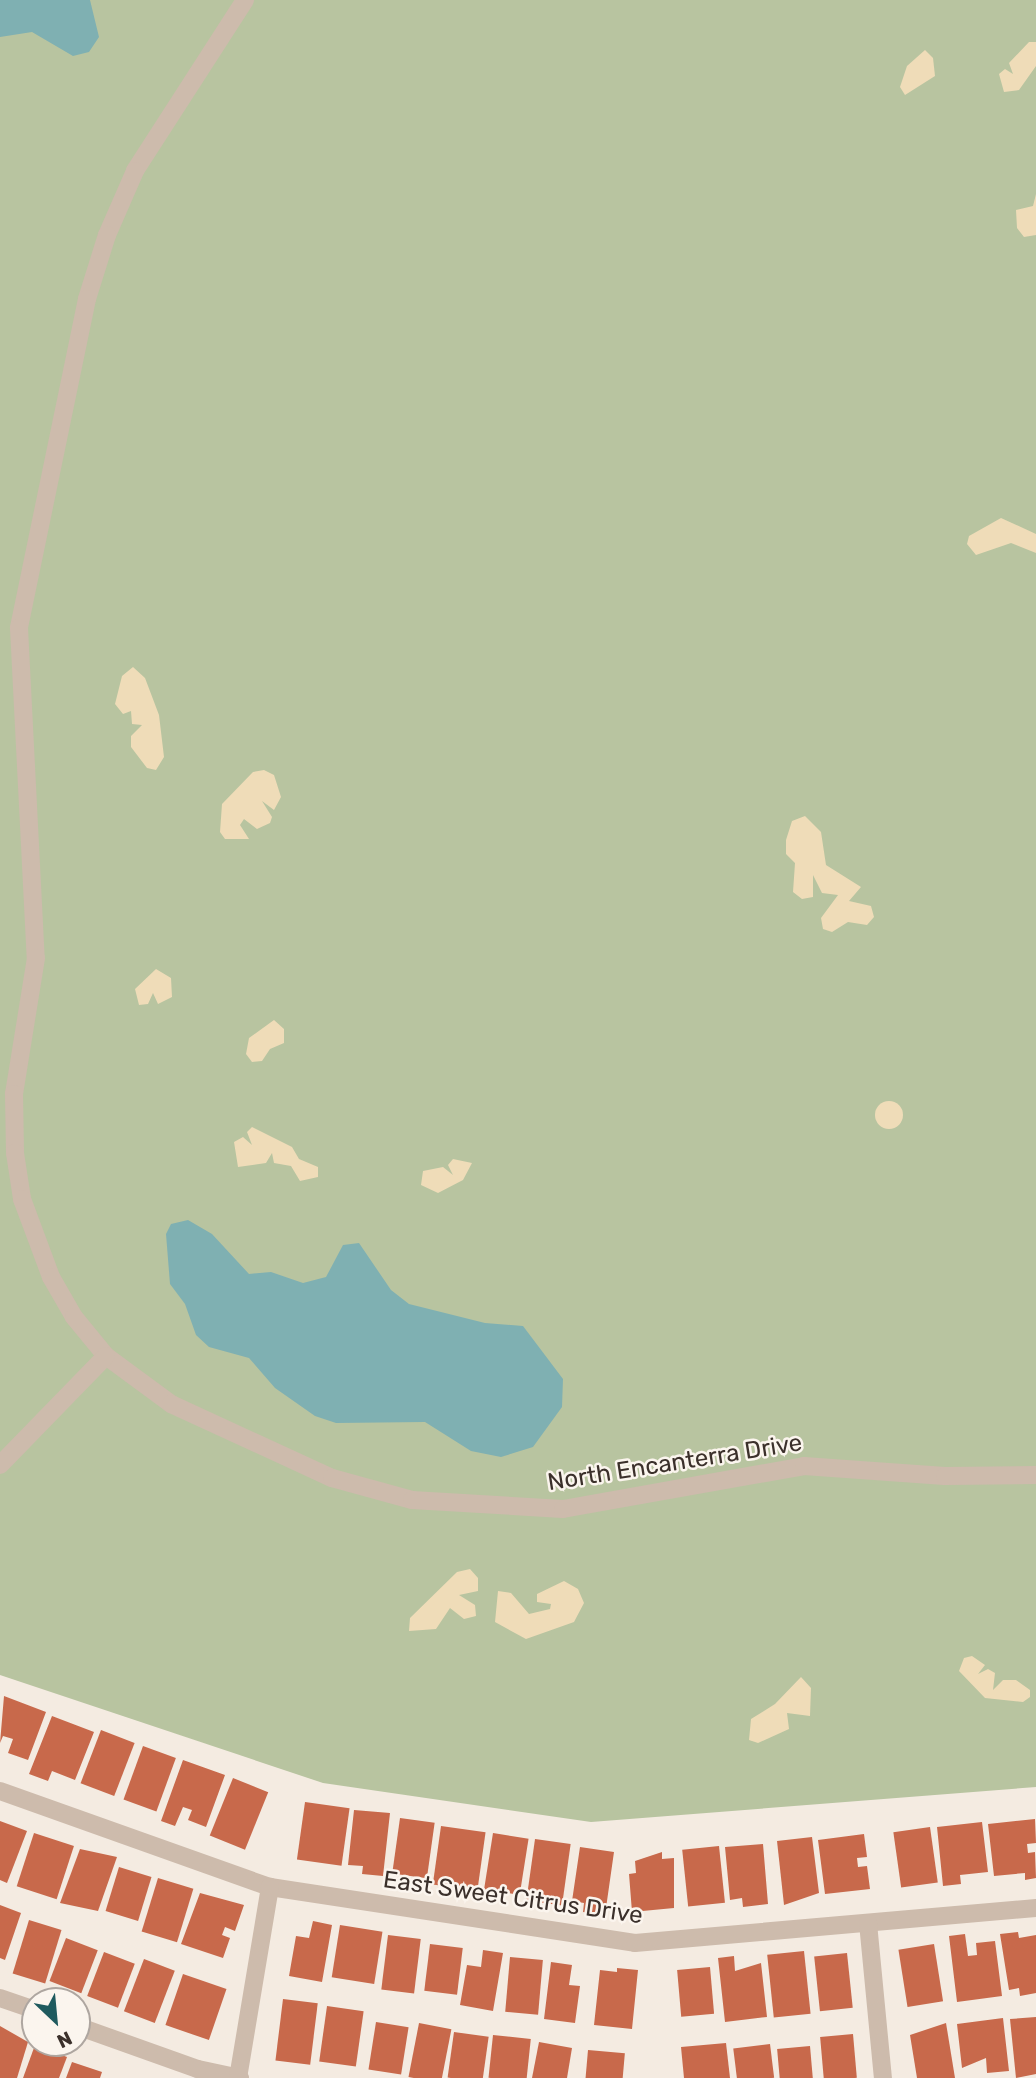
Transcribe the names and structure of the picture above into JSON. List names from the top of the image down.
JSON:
{
  "streets": {
    "street": ["North Encanterra Drive", "East Sweet Citrus Drive"]
  },
  "north": "bottom right"
}
